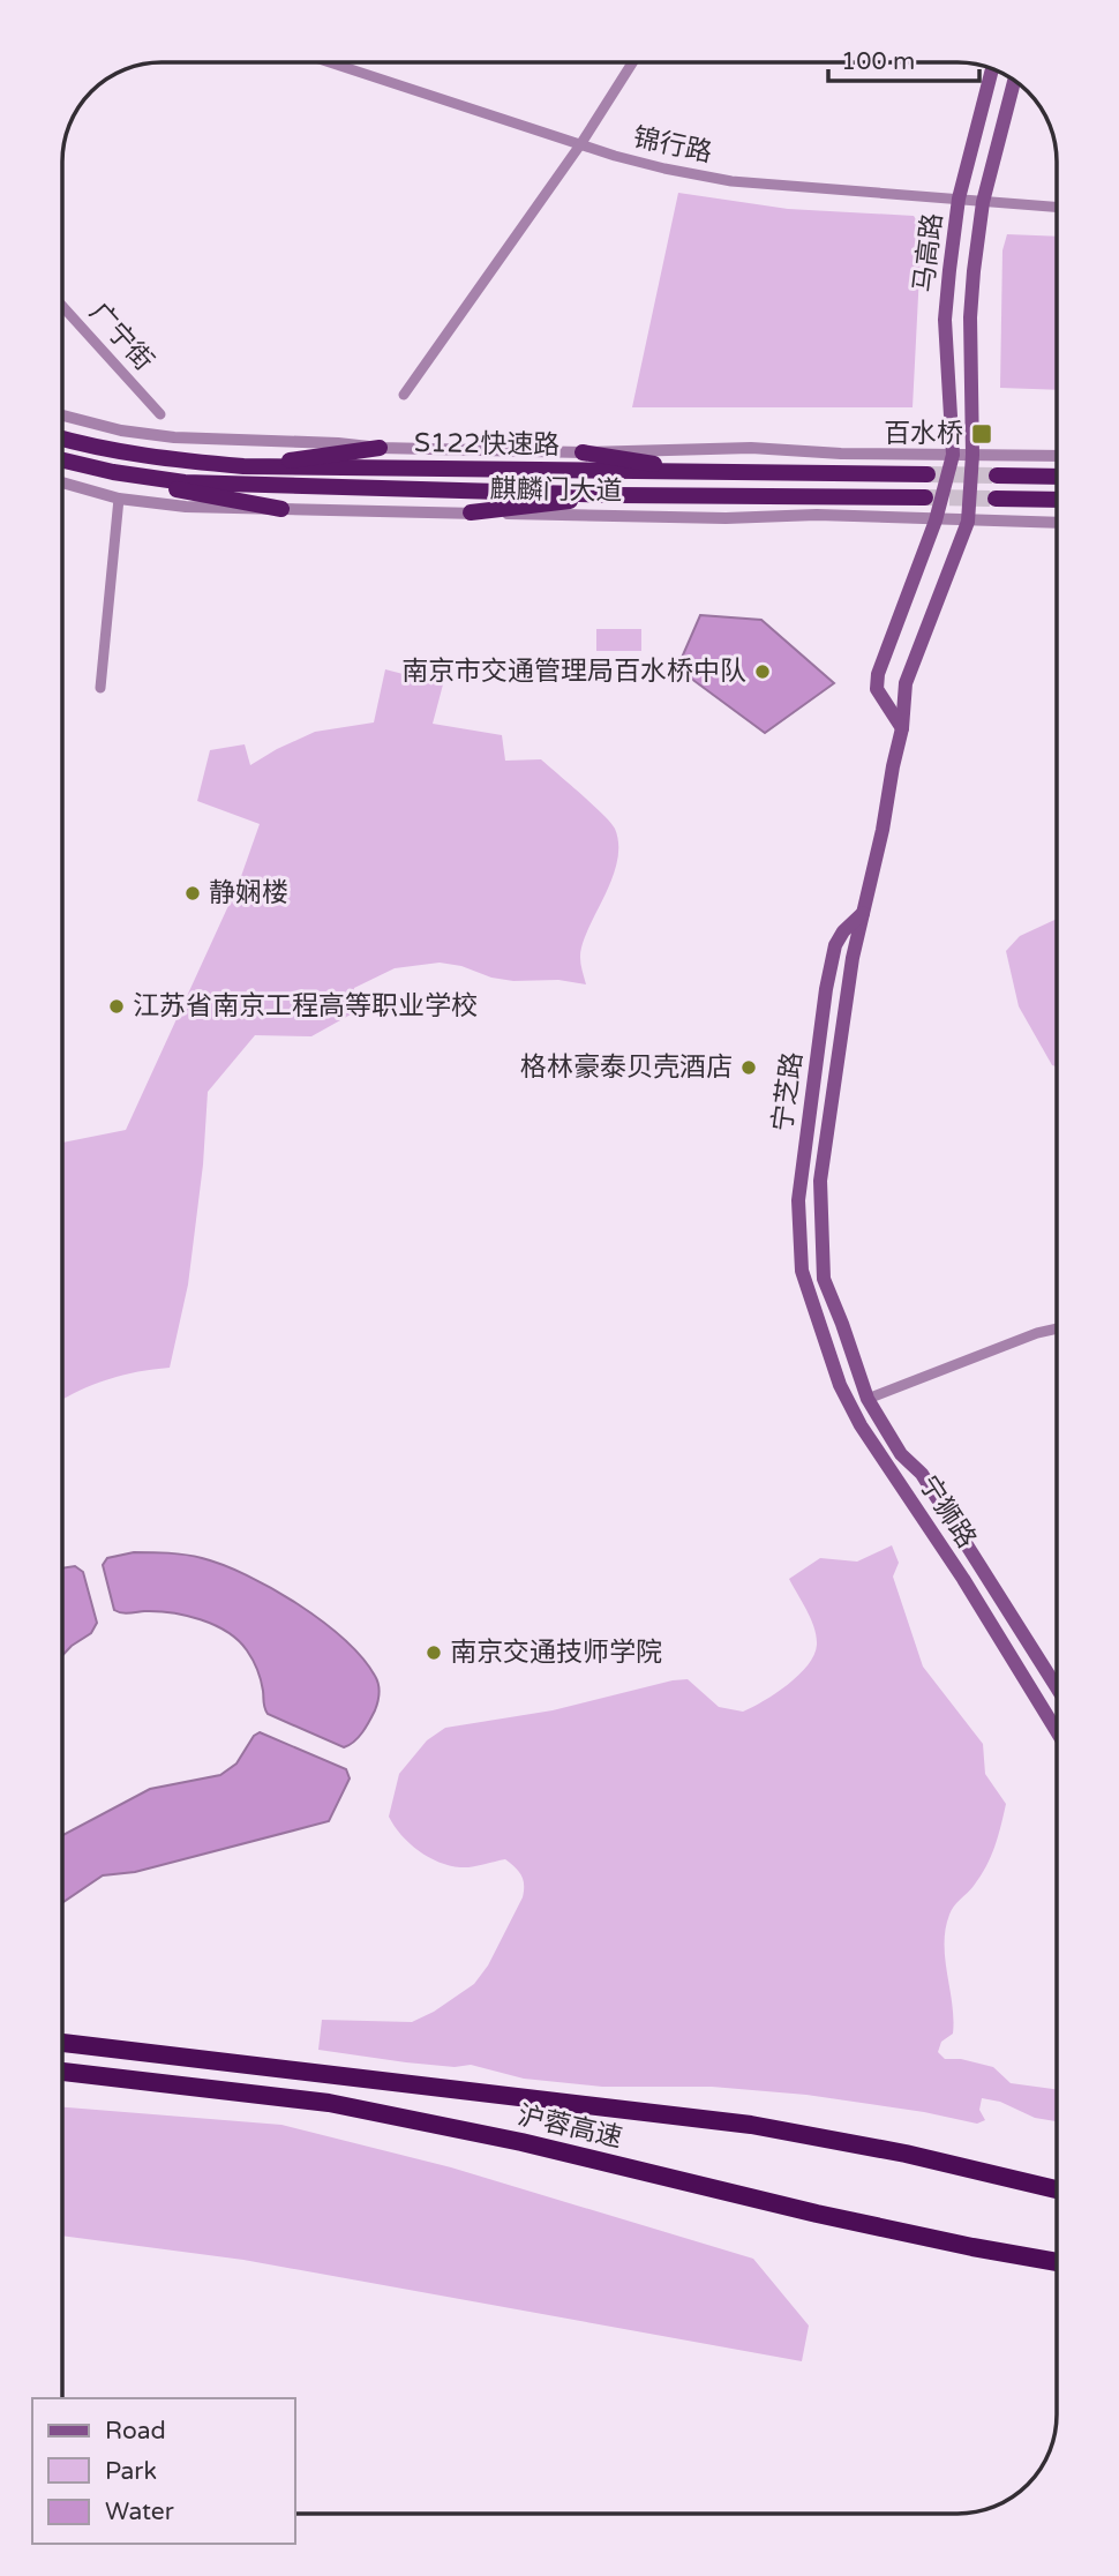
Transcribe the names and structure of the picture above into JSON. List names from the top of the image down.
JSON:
{
  "streets": {
    "highway": ["S122快速路", "沪蓉高速"],
    "main road": ["马高路", "宁芝路", "宁狮路"],
    "street": ["锦行路", "广宁街", "麒麟门大道"]
  },
  "crossings": [
    ["锦行路", "马高路"],
    ["马高路", "麒麟门大道"],
    ["马高路", "宁芝路"],
    ["麒麟门大道", "宁芝路"],
    ["宁芝路", "宁狮路"]
  ],
  "places": {
    "transit": ["百水桥"],
    "other": [
      "南京市交通管理局百水桥中队",
      "静娴楼",
      "江苏省南京工程高等职业学校",
      "格林豪泰贝壳酒店",
      "南京交通技师学院"
    ]
  },
  "legend": ["Road", "Park", "Water"],
  "scale_bar": "100 m"
}
